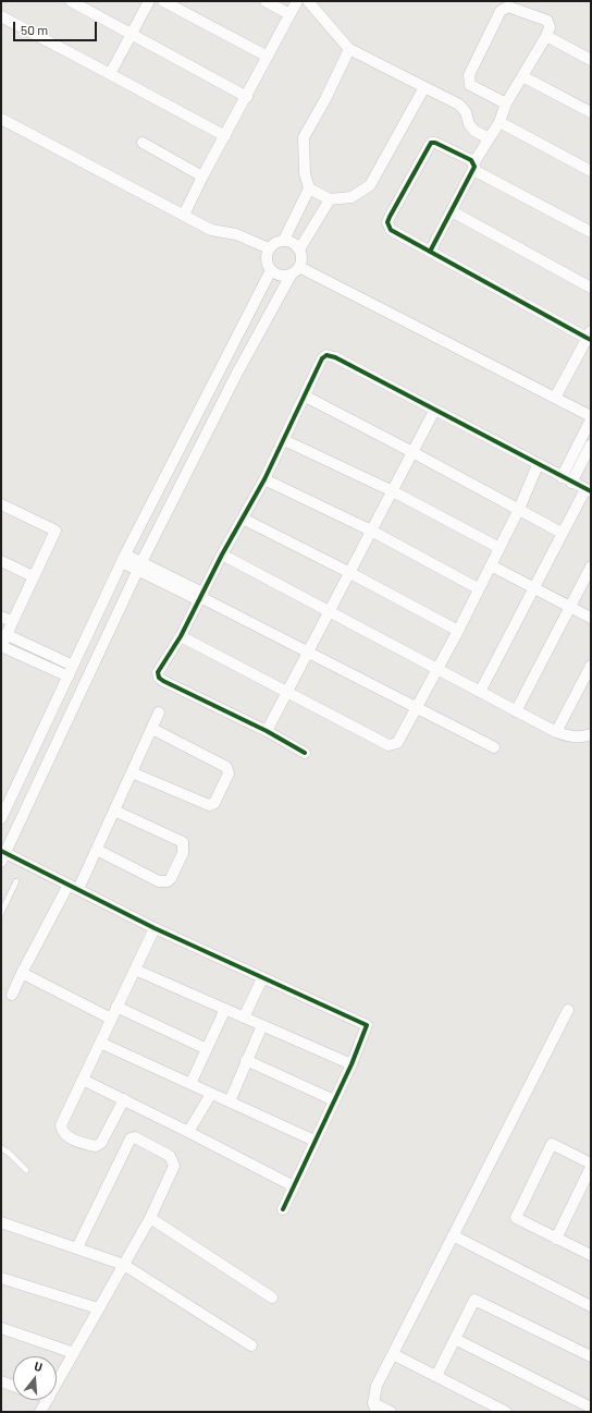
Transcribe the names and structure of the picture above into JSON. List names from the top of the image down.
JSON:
{
  "scale_bar": "50 m",
  "north": "top"
}
